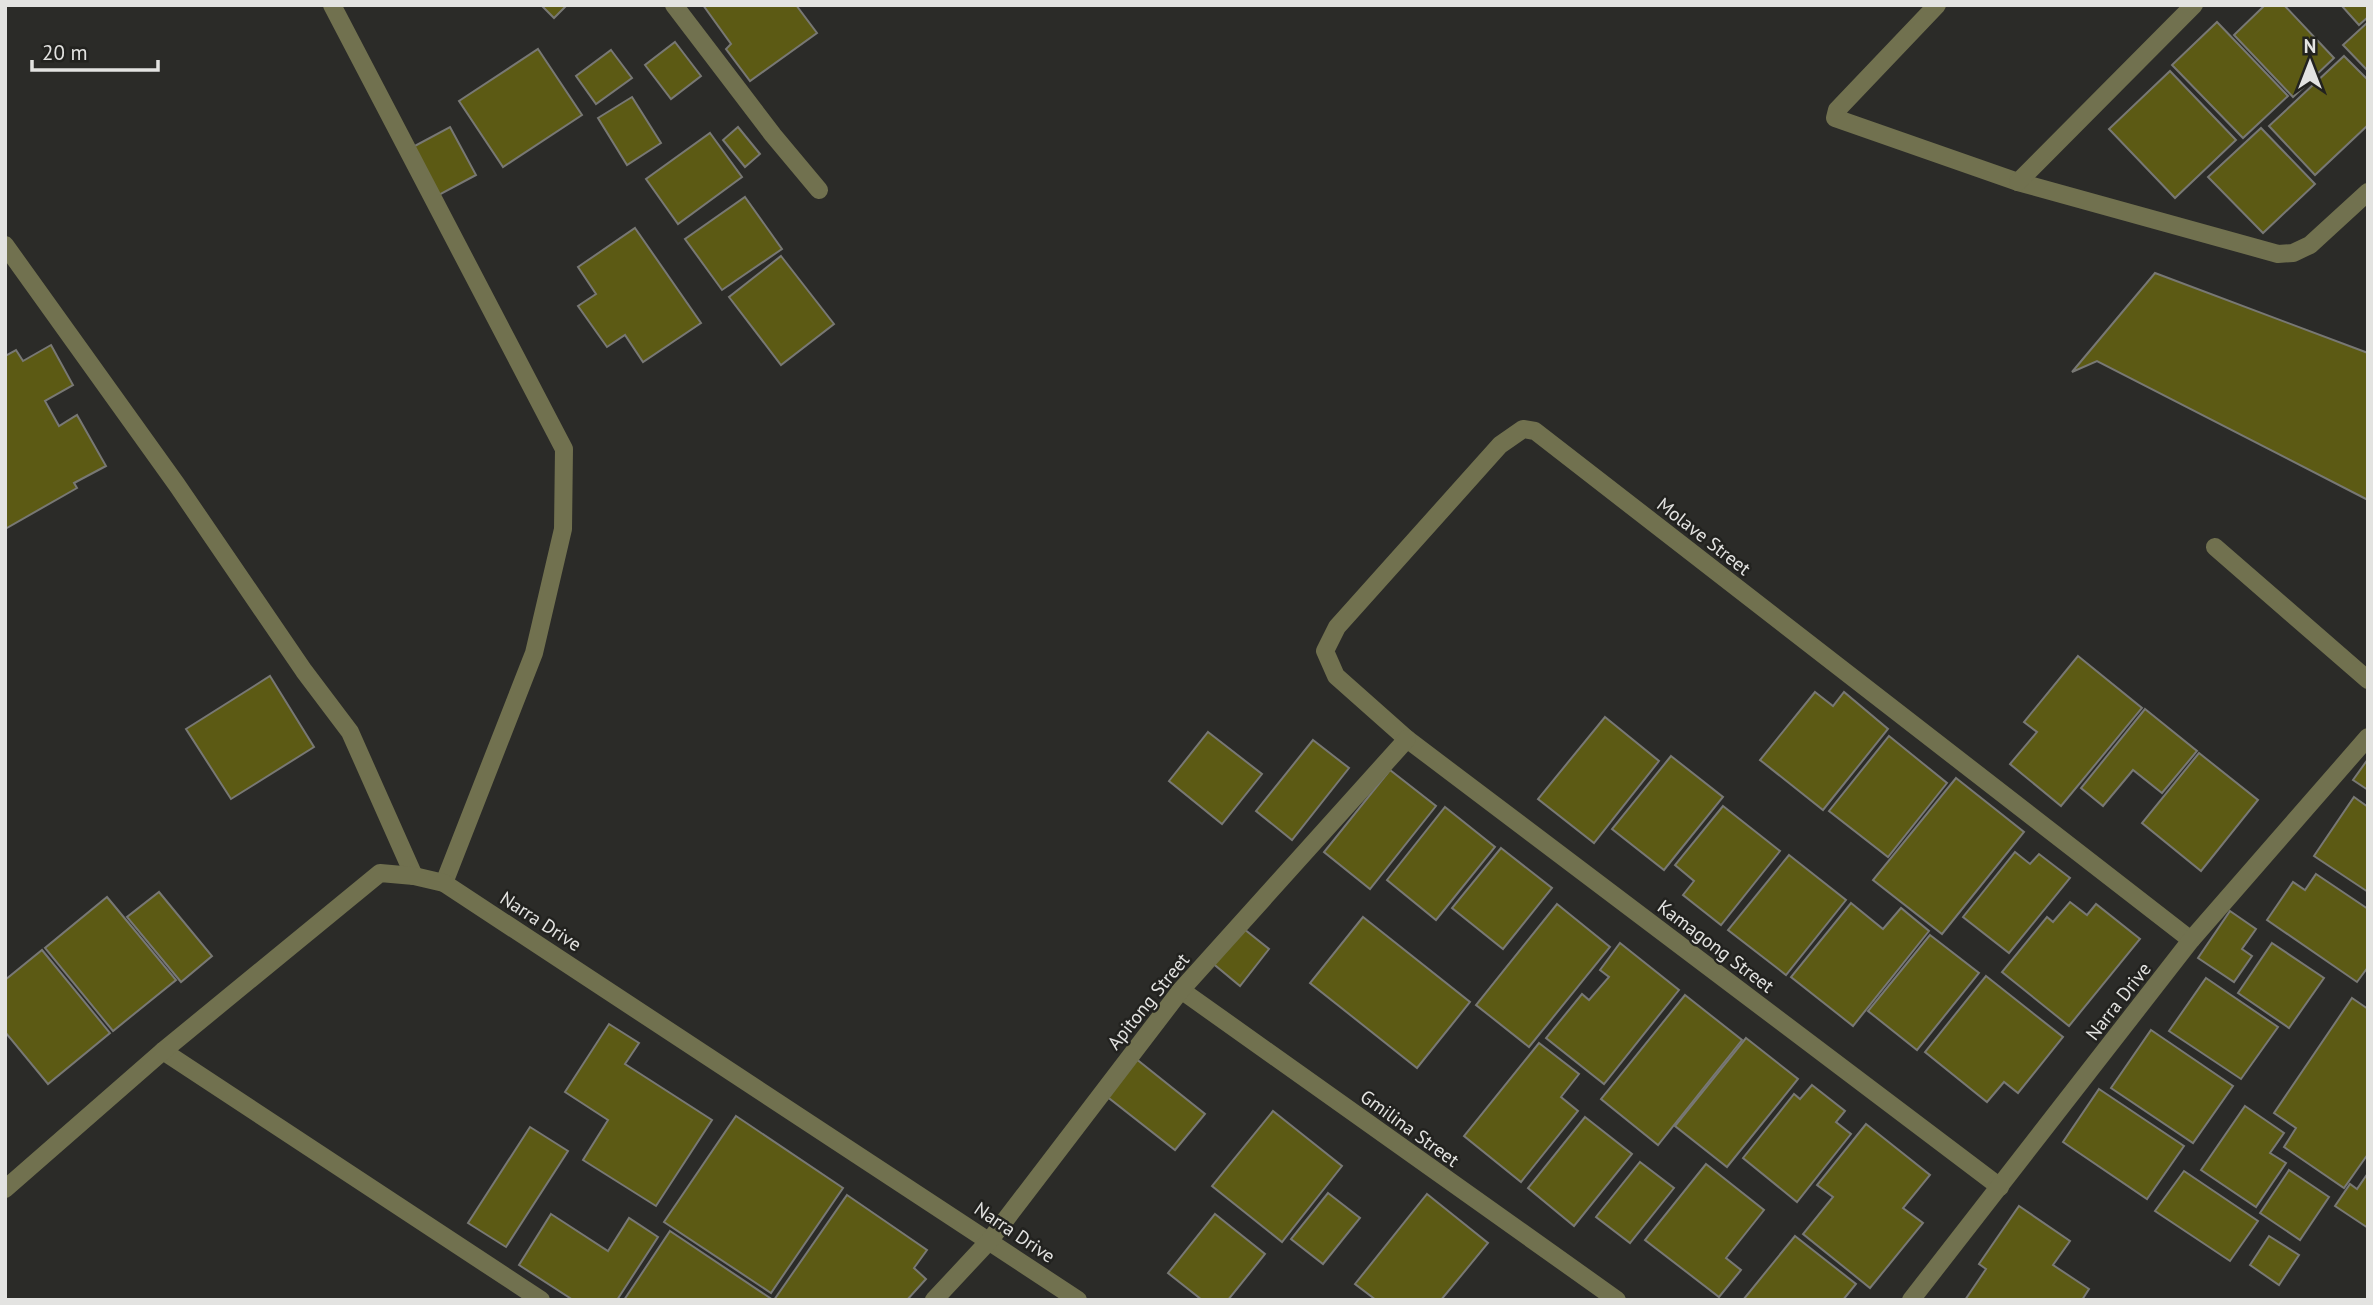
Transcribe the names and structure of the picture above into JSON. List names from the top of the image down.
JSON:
{
  "streets": {
    "street": [
      "Molave Street",
      "Narra Drive",
      "Kamagong Street",
      "Apitong Street",
      "Gmilina Street"
    ]
  },
  "crossings": [
    ["Molave Street", "Narra Drive"],
    ["Molave Street", "Kamagong Street"],
    ["Molave Street", "Apitong Street"],
    ["Narra Drive", "Kamagong Street"],
    ["Narra Drive", "Apitong Street"],
    ["Kamagong Street", "Apitong Street"],
    ["Apitong Street", "Gmilina Street"]
  ],
  "scale_bar": "20 m",
  "north": "top"
}
